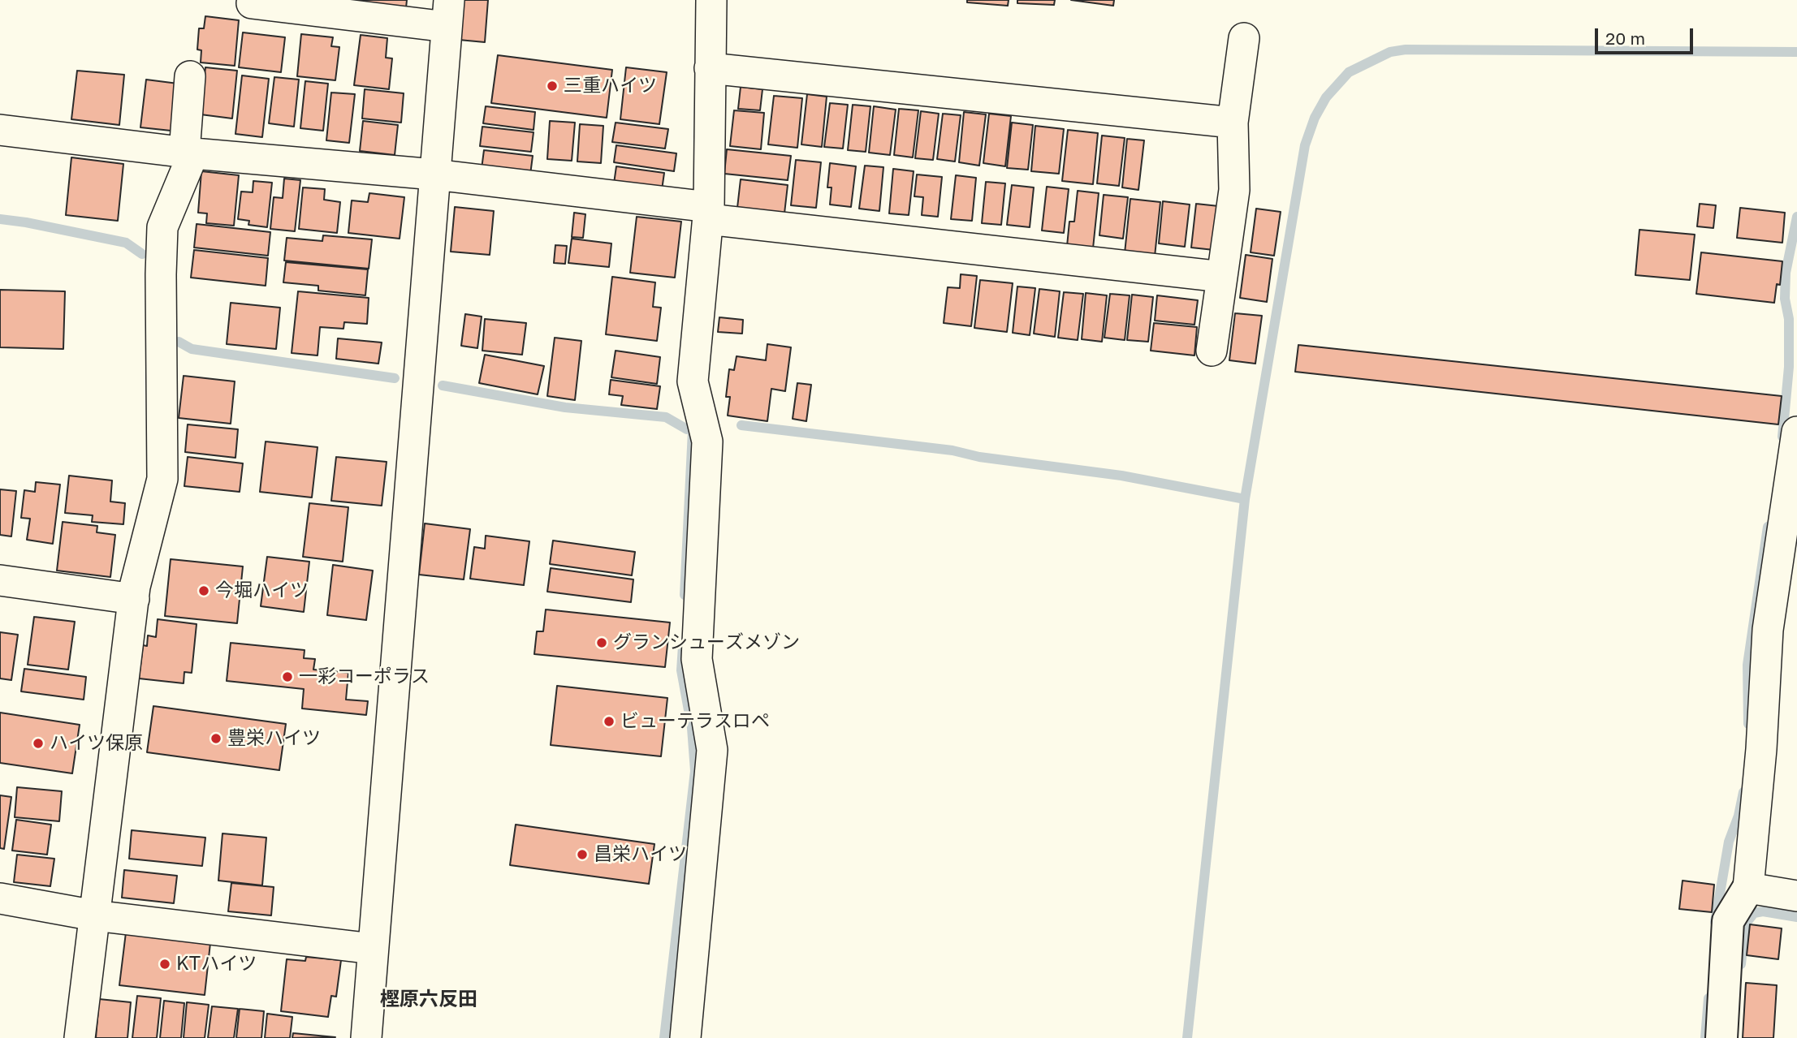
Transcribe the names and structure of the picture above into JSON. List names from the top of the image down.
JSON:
{
  "districts": ["樫原六反田"],
  "places": [
    "三重ハイツ",
    "今堀ハイツ",
    "グランシューズメゾン",
    "一彩コーポラス",
    "ビューテラスロペ",
    "豊栄ハイツ",
    "ハイツ保原",
    "昌栄ハイツ",
    "KTハイツ"
  ],
  "scale_bar": "20 m"
}
